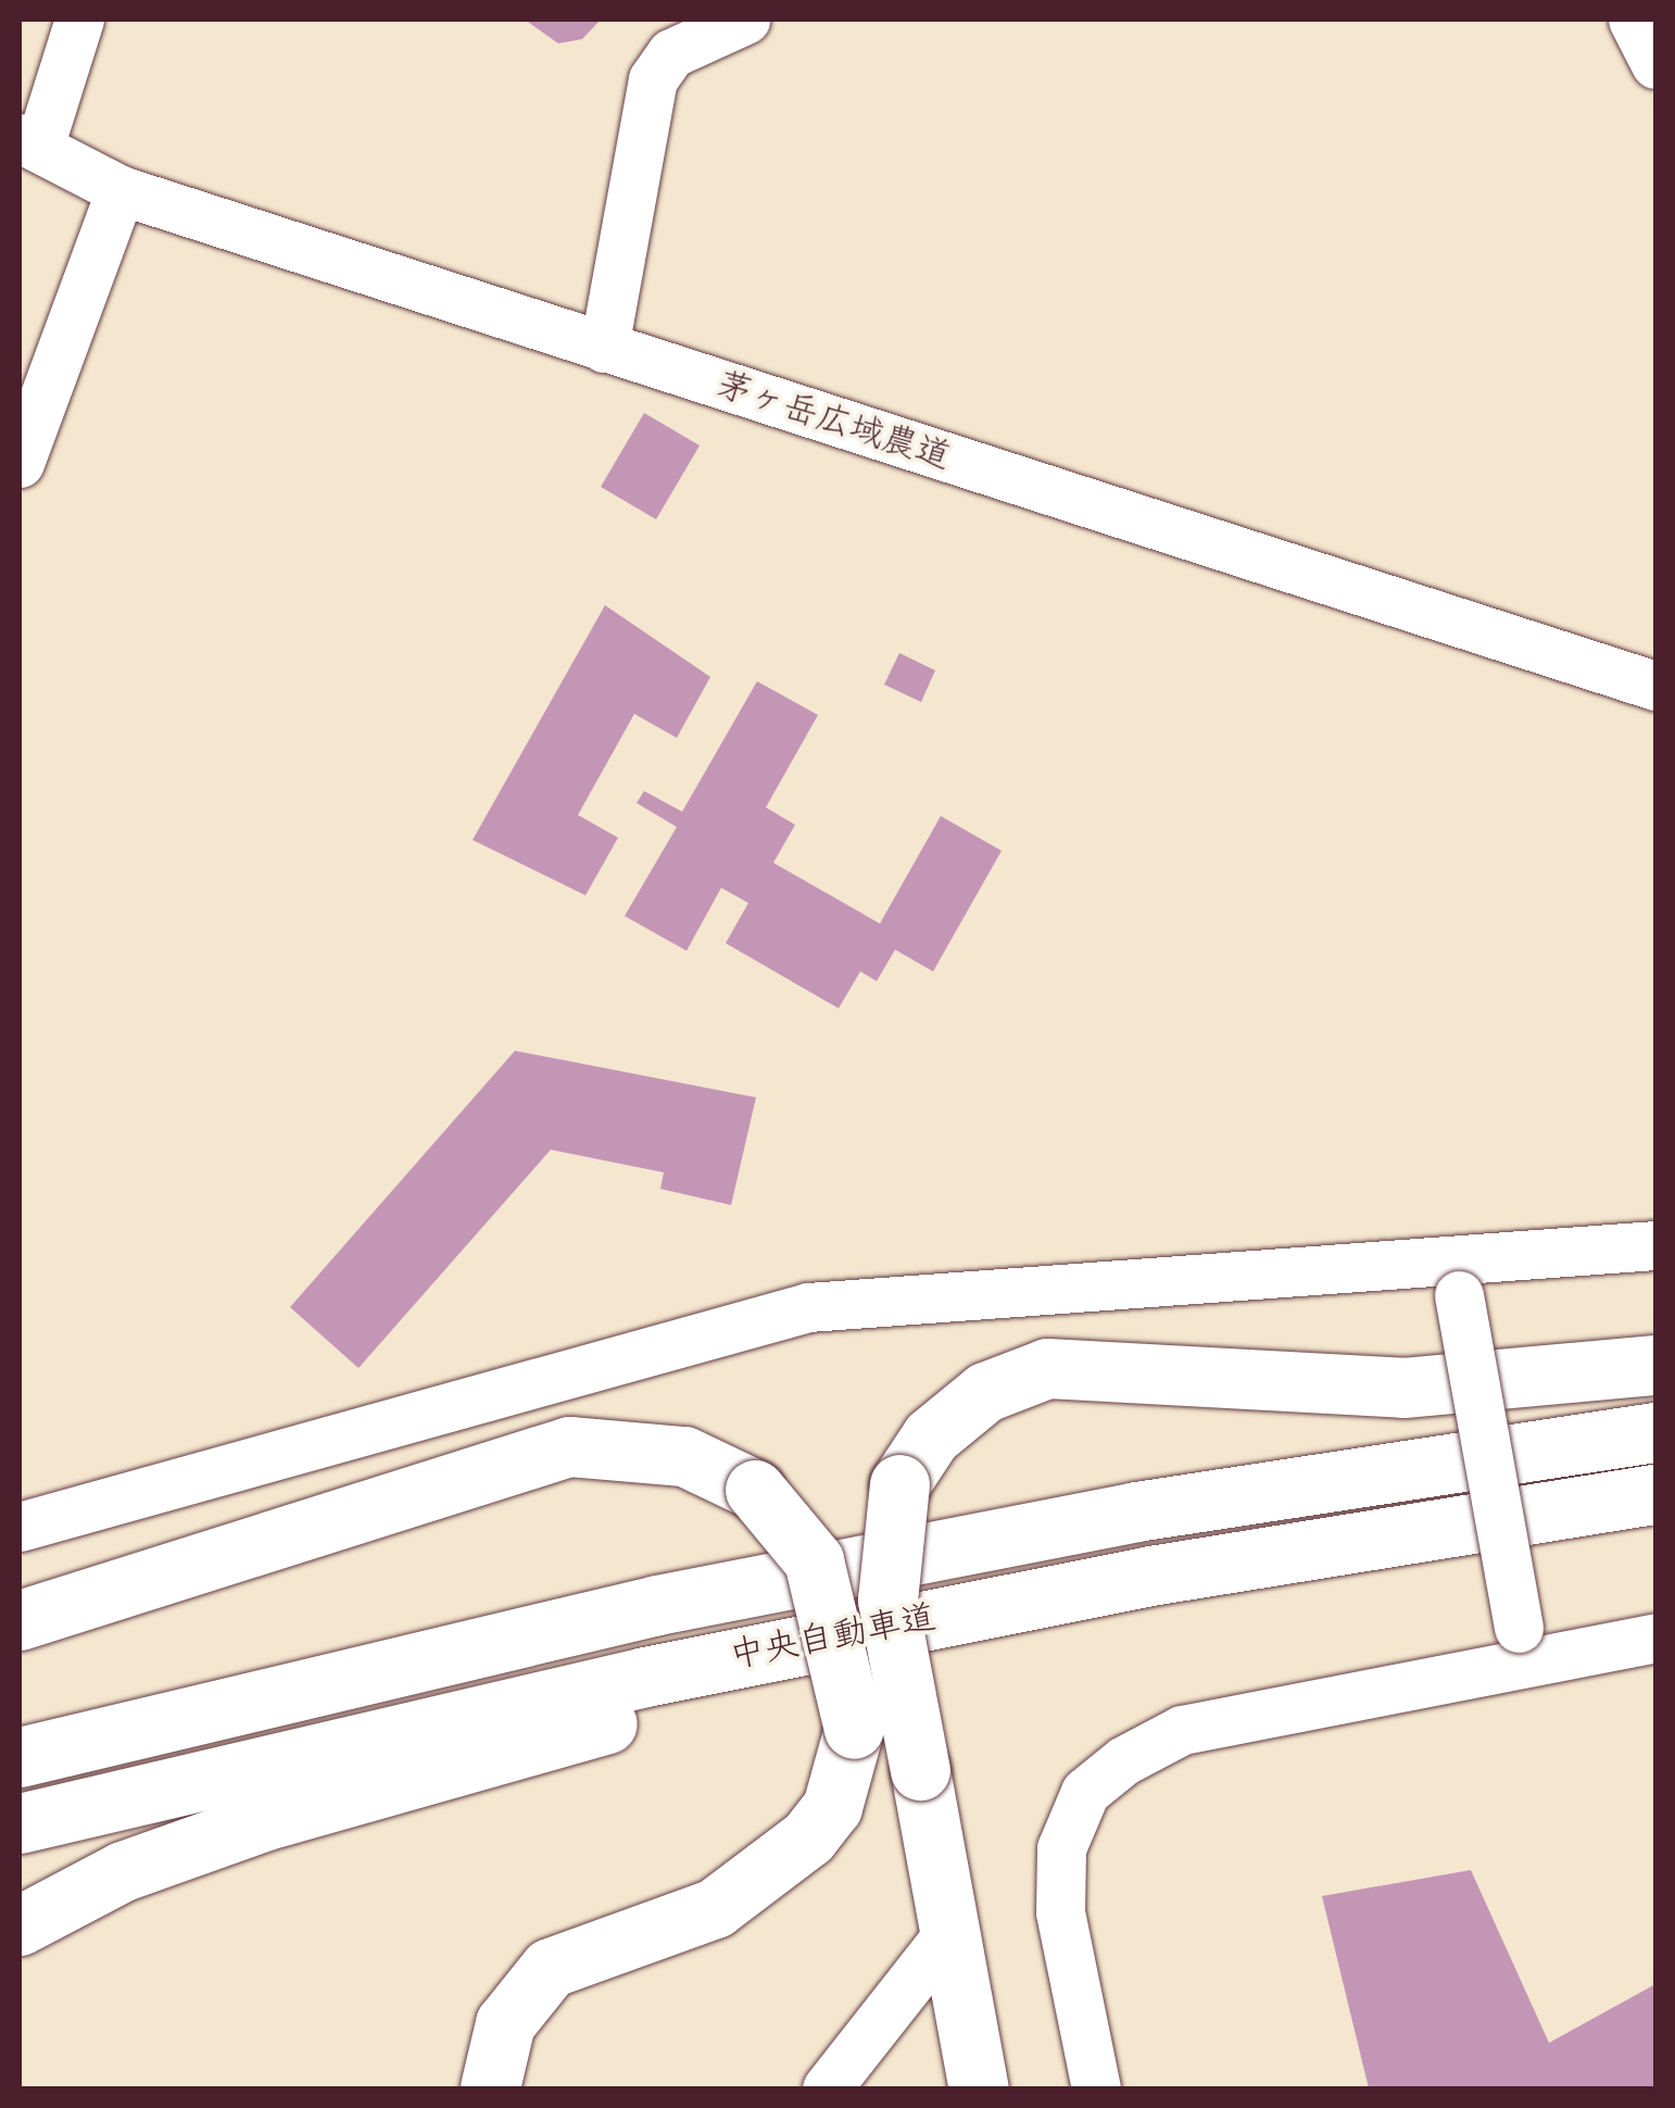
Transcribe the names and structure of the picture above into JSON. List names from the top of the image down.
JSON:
{
  "streets": {
    "highway": ["中央自動車道"],
    "street": ["茅ヶ岳広域農道"]
  }
}
